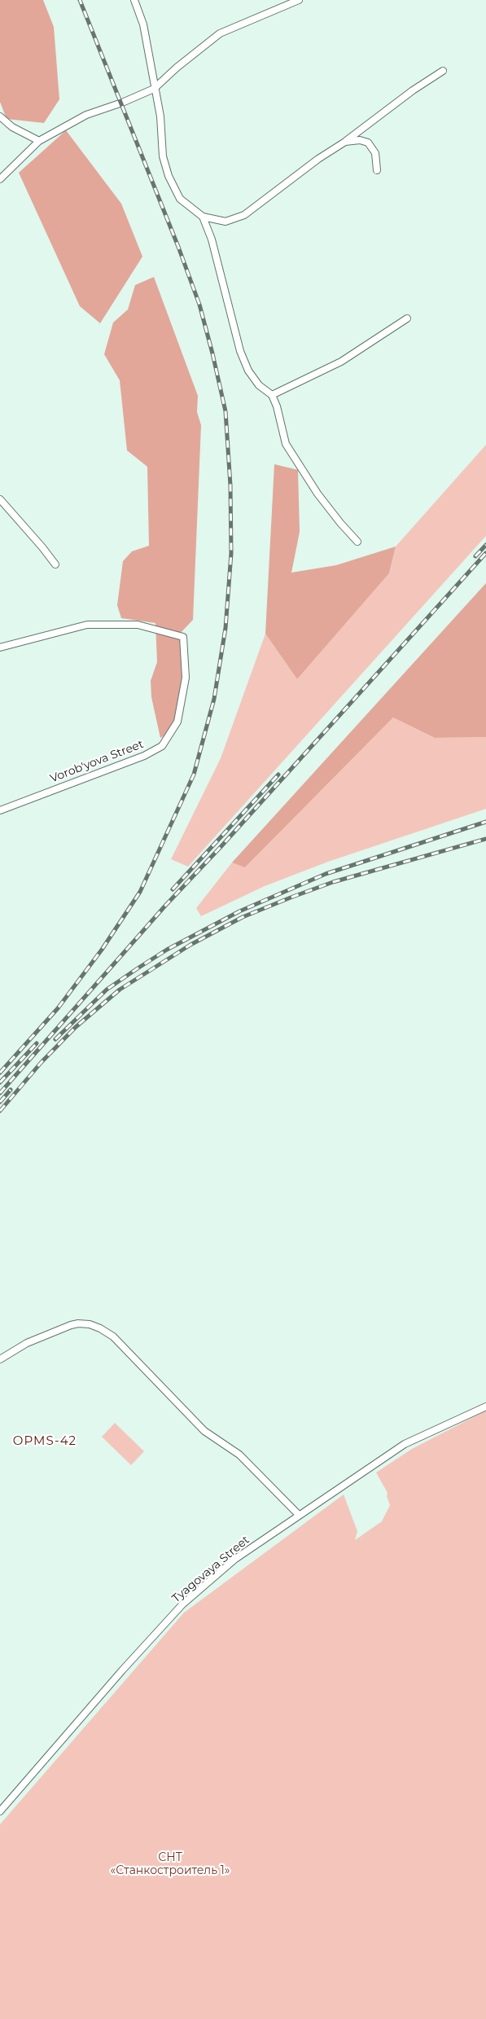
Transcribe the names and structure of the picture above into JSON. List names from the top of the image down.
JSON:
{
  "streets": {
    "street": ["Vorob'yova Street", "Tyagovaya Street"]
  },
  "districts": ["OPMS-42"],
  "parks": ["СНТ «Станкостроитель 1»"]
}
